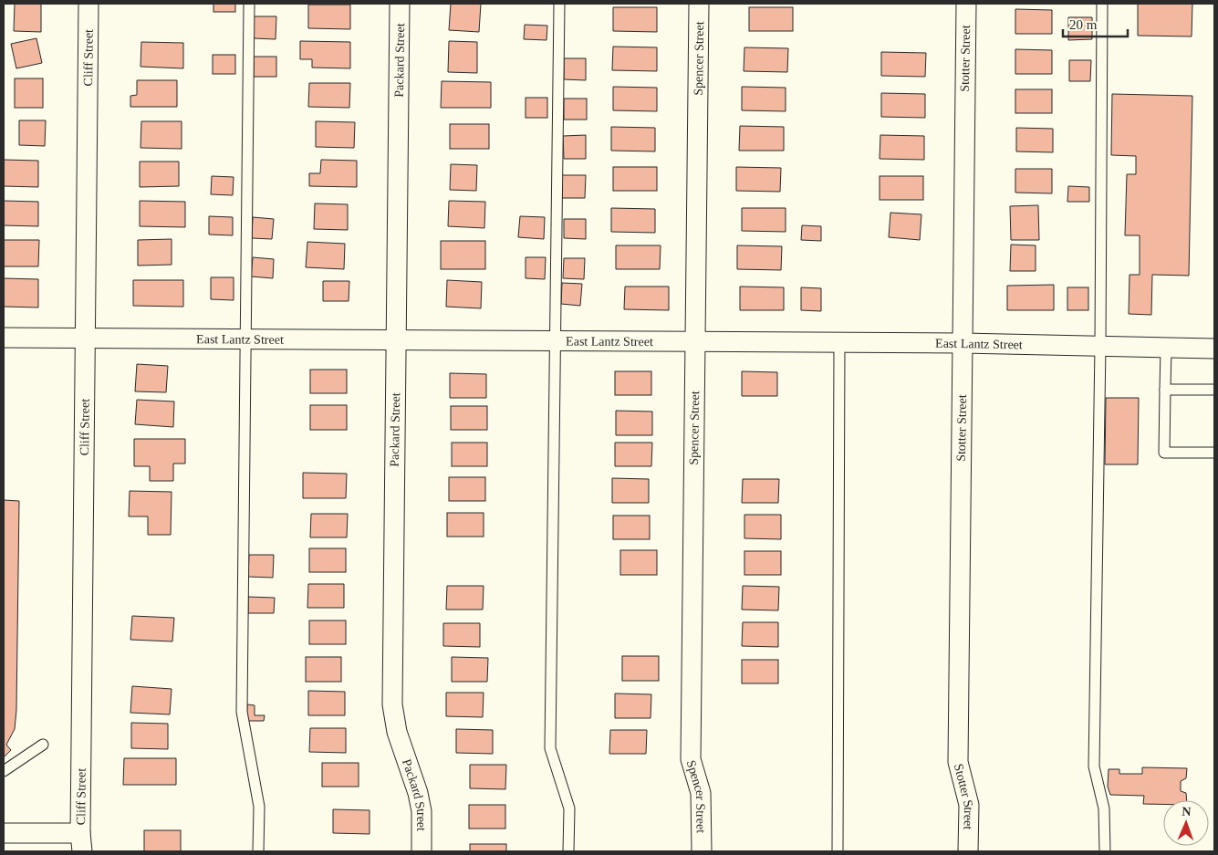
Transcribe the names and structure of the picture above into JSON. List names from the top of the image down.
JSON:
{
  "streets": {
    "street": [
      "Cliff Street",
      "Spencer Street",
      "Stotter Street",
      "Packard Street",
      "East Lantz Street"
    ]
  },
  "crossings": [
    ["Cliff Street", "East Lantz Street"],
    ["Spencer Street", "East Lantz Street"],
    ["Stotter Street", "East Lantz Street"],
    ["Packard Street", "East Lantz Street"]
  ],
  "scale_bar": "20 m",
  "north": "top"
}
